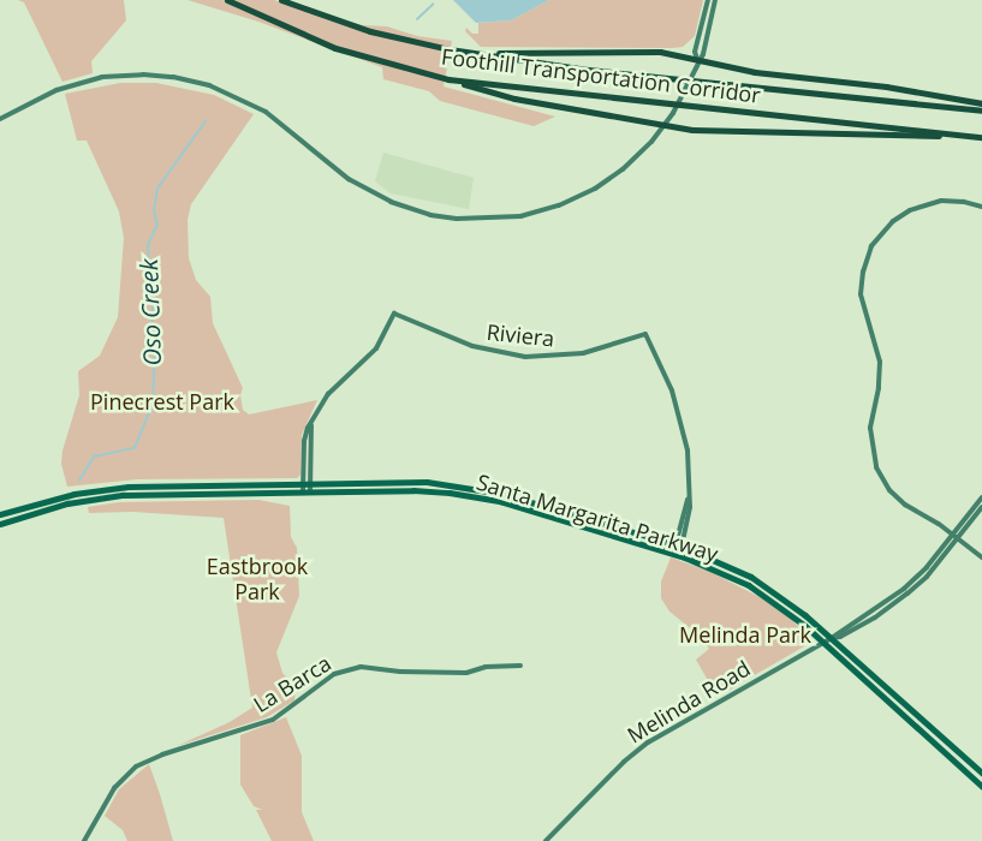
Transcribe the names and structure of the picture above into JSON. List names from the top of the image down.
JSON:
{
  "streets": {
    "highway": ["Foothill Transportation Corridor"],
    "main road": ["Santa Margarita Parkway"],
    "street": ["Riviera", "La Barca", "Melinda Road"]
  },
  "crossings": [
    ["Riviera", "Santa Margarita Parkway"],
    ["Santa Margarita Parkway", "Melinda Road"]
  ],
  "water": ["Oso Creek"],
  "parks": ["Pinecrest Park", "Eastbrook Park", "Melinda Park"]
}
